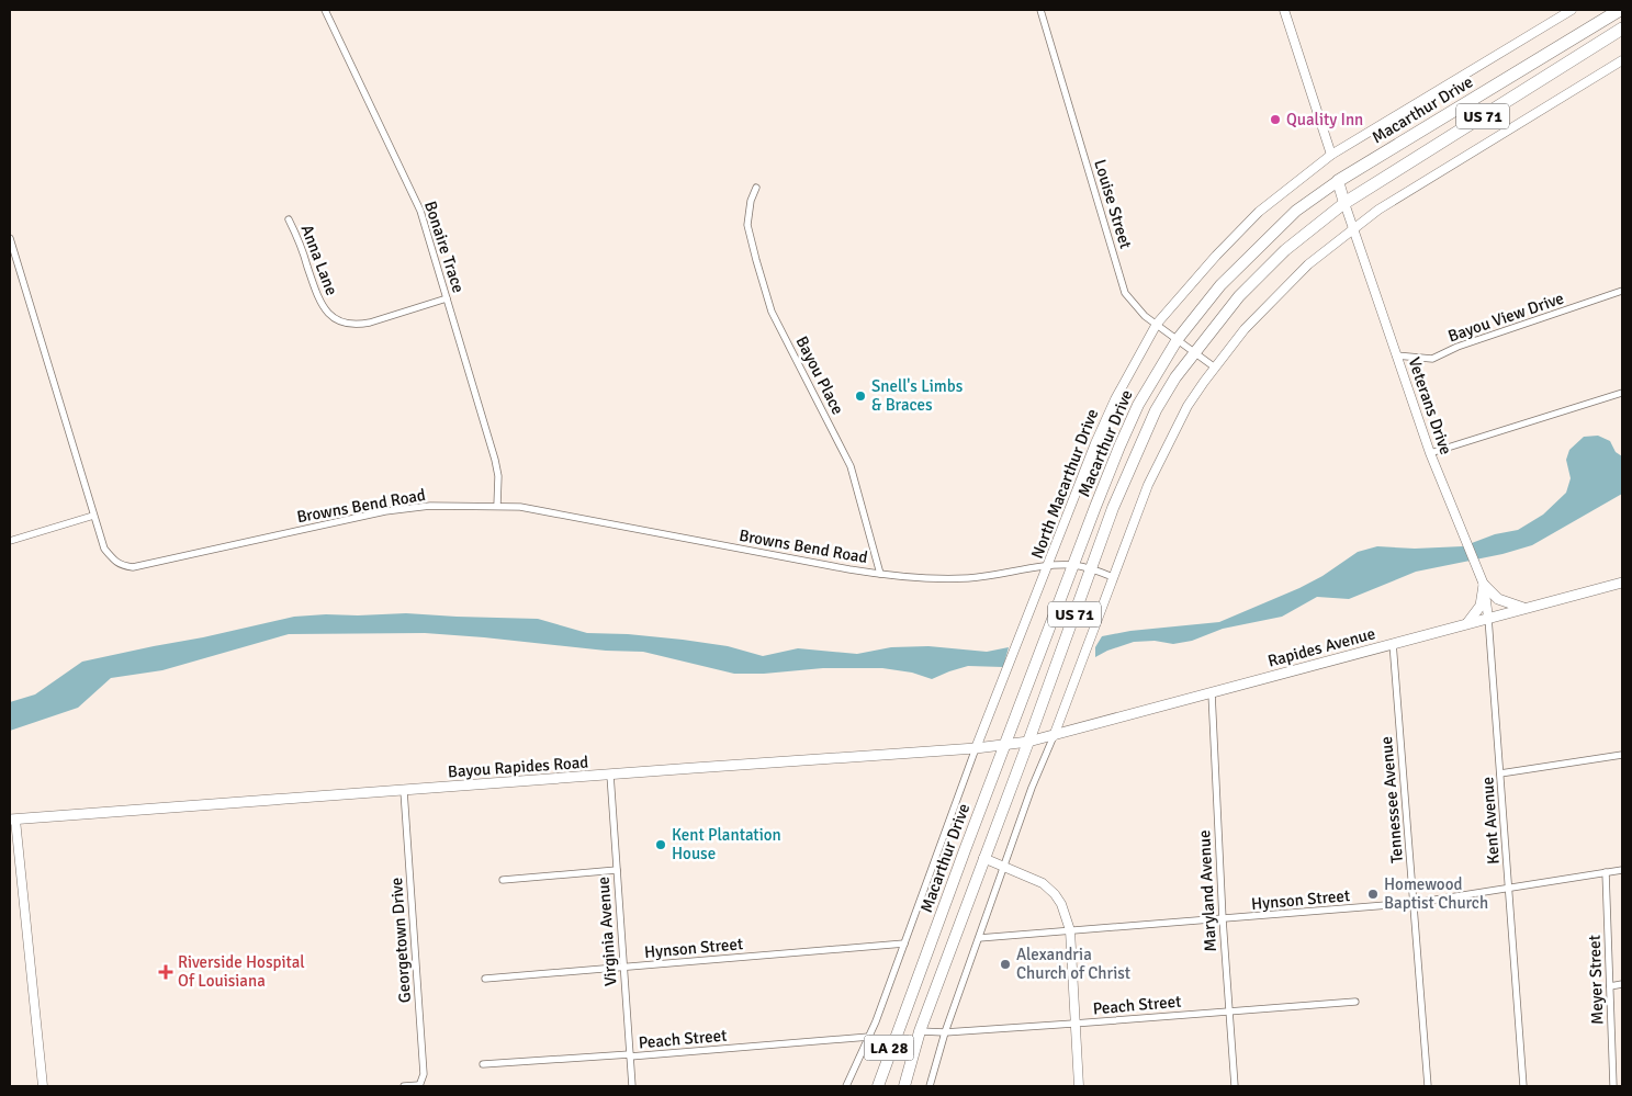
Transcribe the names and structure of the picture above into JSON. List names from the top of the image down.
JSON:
{
  "streets": {
    "highway": ["Macarthur Drive", "US 71", "LA 28"],
    "main road": ["Rapides Avenue", "Bayou Rapides Road"],
    "street": [
      "Louise Street",
      "Bonaire Trace",
      "Anna Lane",
      "Bayou View Drive",
      "Bayou Place",
      "Veterans Drive",
      "North Macarthur Drive",
      "Browns Bend Road",
      "Tennessee Avenue",
      "Kent Avenue",
      "Maryland Avenue",
      "Hynson Street",
      "Virginia Avenue",
      "Georgetown Drive",
      "Meyer Street",
      "Peach Street"
    ]
  },
  "crossings": [
    ["Macarthur Drive", "Louise Street"],
    ["Macarthur Drive", "Veterans Drive"],
    ["Macarthur Drive", "North Macarthur Drive"],
    ["Macarthur Drive", "Browns Bend Road"],
    ["Macarthur Drive", "Rapides Avenue"],
    ["Macarthur Drive", "Bayou Rapides Road"],
    ["Macarthur Drive", "Hynson Street"],
    ["Macarthur Drive", "Peach Street"],
    ["Macarthur Drive", "LA 28"],
    ["Louise Street", "North Macarthur Drive"],
    ["Bonaire Trace", "Anna Lane"],
    ["Bonaire Trace", "Browns Bend Road"],
    ["Bayou View Drive", "Veterans Drive"],
    ["Bayou Place", "Browns Bend Road"],
    ["Veterans Drive", "Rapides Avenue"],
    ["Veterans Drive", "Kent Avenue"],
    ["North Macarthur Drive", "Browns Bend Road"],
    ["North Macarthur Drive", "Bayou Rapides Road"],
    ["Rapides Avenue", "Bayou Rapides Road"],
    ["Rapides Avenue", "Tennessee Avenue"],
    ["Rapides Avenue", "Kent Avenue"],
    ["Rapides Avenue", "Maryland Avenue"],
    ["Bayou Rapides Road", "Virginia Avenue"],
    ["Bayou Rapides Road", "Georgetown Drive"],
    ["Tennessee Avenue", "Hynson Street"],
    ["Kent Avenue", "Hynson Street"],
    ["Maryland Avenue", "Hynson Street"],
    ["Maryland Avenue", "Peach Street"],
    ["Hynson Street", "Virginia Avenue"],
    ["Hynson Street", "Meyer Street"],
    ["Virginia Avenue", "Peach Street"]
  ],
  "places": {
    "other": [
      "Quality Inn",
      "Snell's Limbs & Braces",
      "Kent Plantation House",
      "Homewood Baptist Church",
      "Alexandria Church of Christ"
    ],
    "health": ["Riverside Hospital Of Louisiana"]
  }
}
